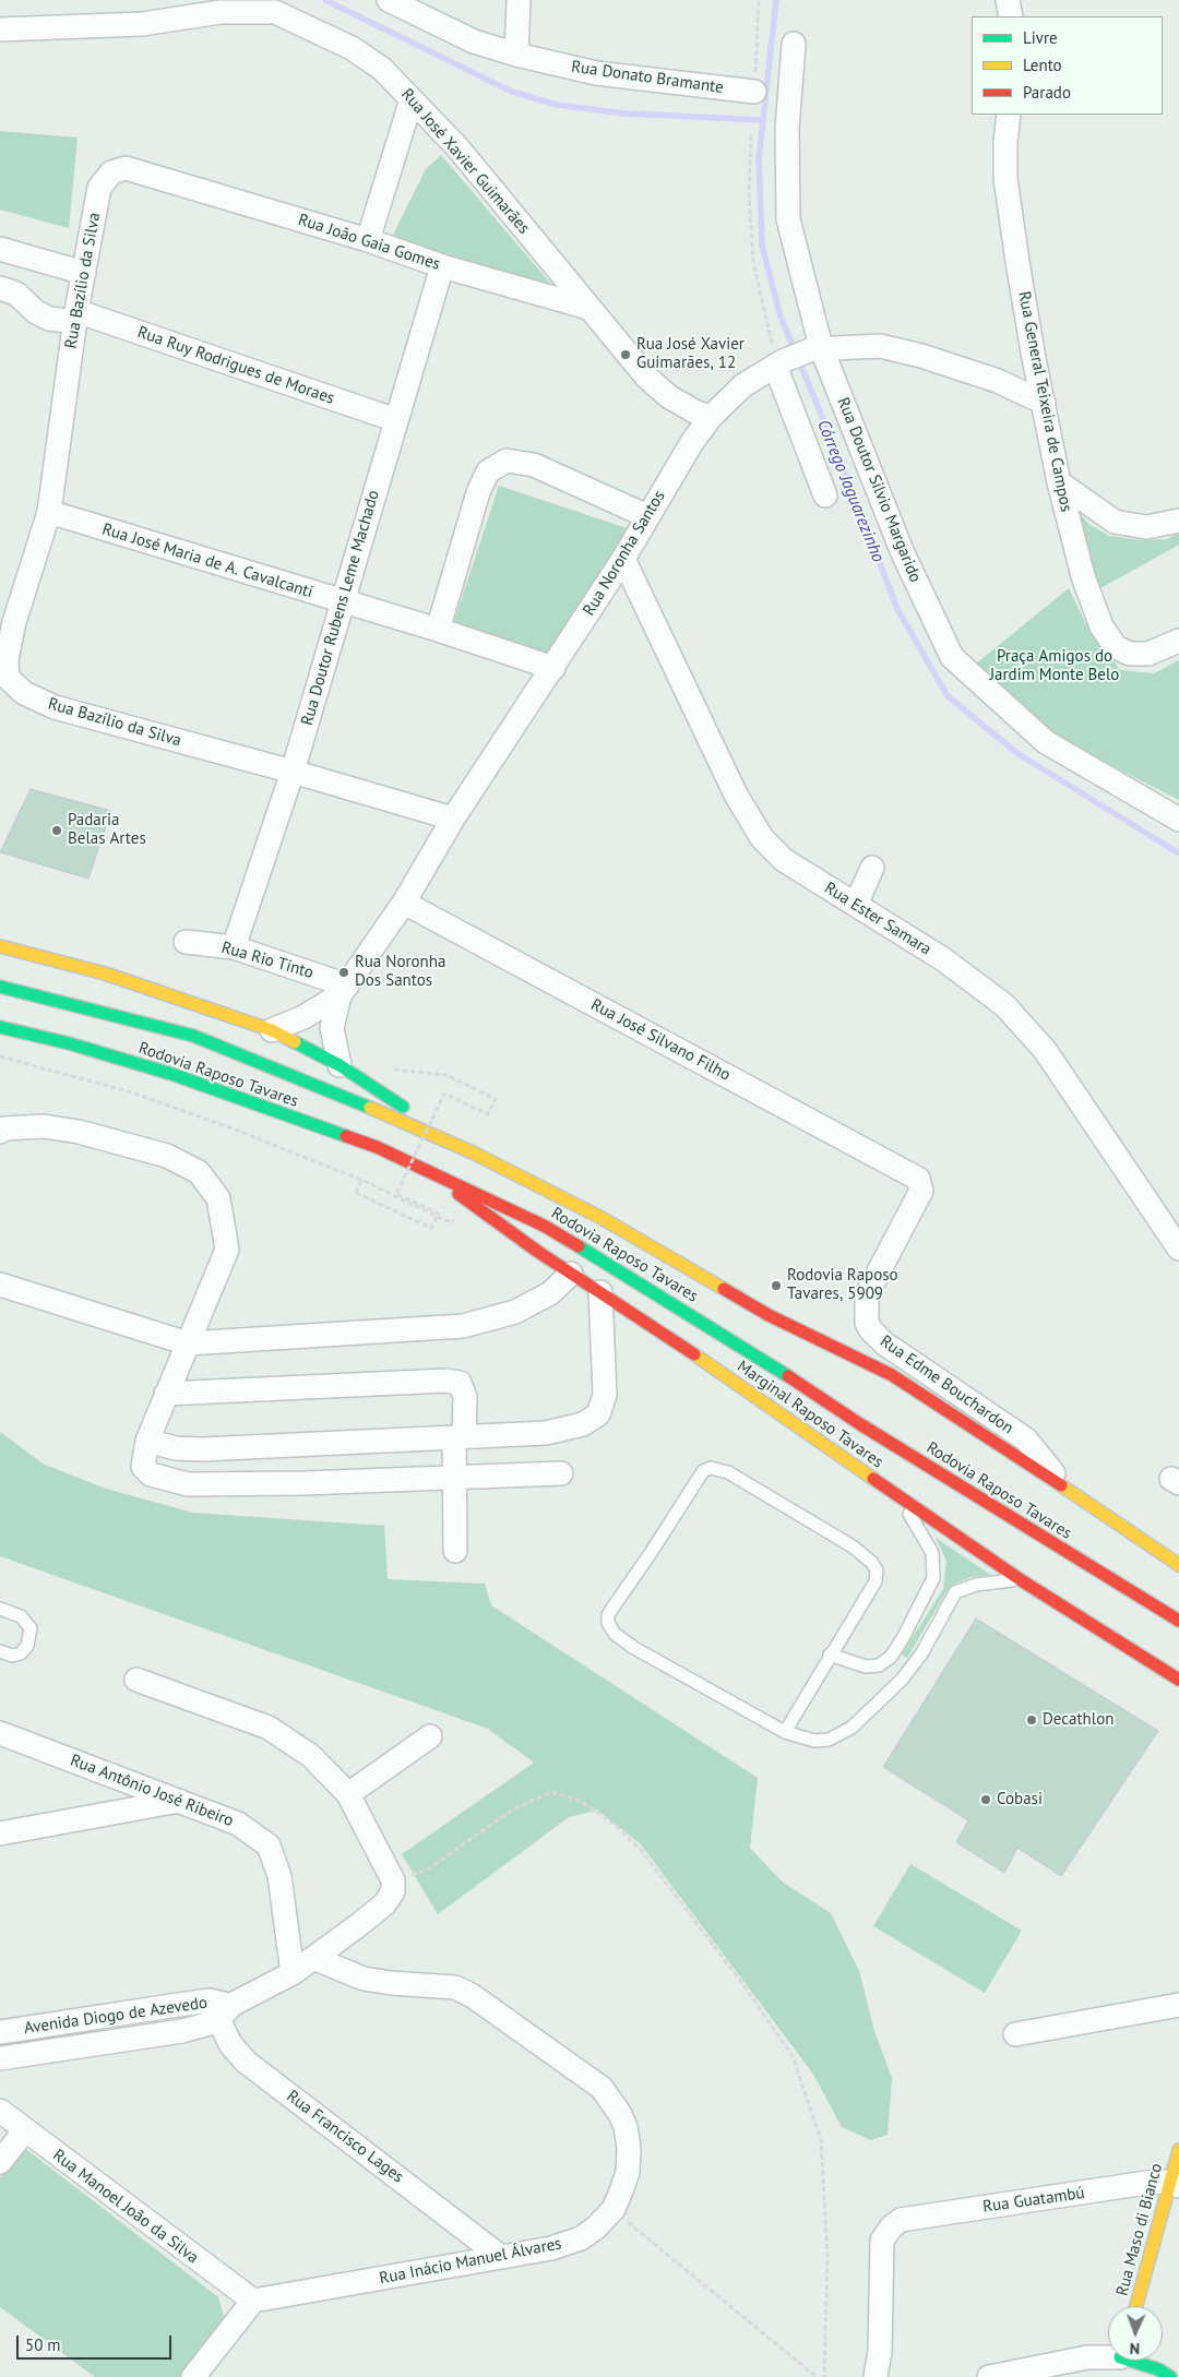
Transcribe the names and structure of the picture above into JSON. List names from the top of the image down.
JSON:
{
  "streets": {
    "main road": ["Rodovia Raposo Tavares", "Marginal Raposo Tavares", "Rua Maso di Bianco"],
    "street": [
      "Rua Donato Bramante",
      "Rua José Xavier Guimarães",
      "Rua João Gaia Gomes",
      "Rua Bazílio da Silva",
      "Rua Ruy Rodrigues de Moraes",
      "Rua General Teixeira de Campos",
      "Rua Doutor Silvio Margarido",
      "Rua Noronha Santos",
      "Rua José Maria de A. Cavalcanti",
      "Rua Doutor Rubens Leme Machado",
      "Rua Ester Samara",
      "Rua Rio Tinto",
      "Rua José Silvano Filho",
      "Rua Edme Bouchardon",
      "Rua Antônio José Ribeiro",
      "Avenida Diogo de Azevedo",
      "Rua Francisco Lages",
      "Rua Guatambú",
      "Rua Manoel João da Silva",
      "Rua Inácio Manuel Álvares"
    ]
  },
  "crossings": [
    ["Rua José Xavier Guimarães", "Rua João Gaia Gomes"],
    ["Rua José Xavier Guimarães", "Rua Noronha Santos"],
    ["Rua João Gaia Gomes", "Rua Bazílio da Silva"],
    ["Rua João Gaia Gomes", "Rua Doutor Rubens Leme Machado"],
    ["Rua Bazílio da Silva", "Rua Ruy Rodrigues de Moraes"],
    ["Rua Bazílio da Silva", "Rua Noronha Santos"],
    ["Rua Bazílio da Silva", "Rua José Maria de A. Cavalcanti"],
    ["Rua Bazílio da Silva", "Rua Doutor Rubens Leme Machado"],
    ["Rua Ruy Rodrigues de Moraes", "Rua Doutor Rubens Leme Machado"],
    ["Rua General Teixeira de Campos", "Rua Noronha Santos"],
    ["Rua Doutor Silvio Margarido", "Rua Noronha Santos"],
    ["Rua Noronha Santos", "Rua José Maria de A. Cavalcanti"],
    ["Rua Noronha Santos", "Rua Ester Samara"],
    ["Rua Noronha Santos", "Rua Rio Tinto"],
    ["Rua Noronha Santos", "Rua José Silvano Filho"],
    ["Rua José Maria de A. Cavalcanti", "Rua Doutor Rubens Leme Machado"],
    ["Rua Doutor Rubens Leme Machado", "Rua Rio Tinto"],
    ["Rua José Silvano Filho", "Rua Edme Bouchardon"],
    ["Rodovia Raposo Tavares", "Rua Edme Bouchardon"],
    ["Rodovia Raposo Tavares", "Marginal Raposo Tavares"],
    ["Rua Antônio José Ribeiro", "Avenida Diogo de Azevedo"],
    ["Avenida Diogo de Azevedo", "Rua Francisco Lages"],
    ["Avenida Diogo de Azevedo", "Rua Inácio Manuel Álvares"],
    ["Rua Francisco Lages", "Rua Inácio Manuel Álvares"],
    ["Rua Guatambú", "Rua Maso di Bianco"],
    ["Rua Manoel João da Silva", "Rua Inácio Manuel Álvares"]
  ],
  "water": ["Córrego Jaguarezinho"],
  "parks": ["Praça Amigos do Jardim Monte Belo"],
  "places": [
    "Rua José Xavier Guimarães, 12",
    "Padaria Belas Artes",
    "Rua Noronha Dos Santos",
    "Rodovia Raposo Tavares, 5909",
    "Decathlon",
    "Cobasi"
  ],
  "legend": ["Livre", "Lento", "Parado"],
  "scale_bar": "50 m",
  "north": "bottom"
}
